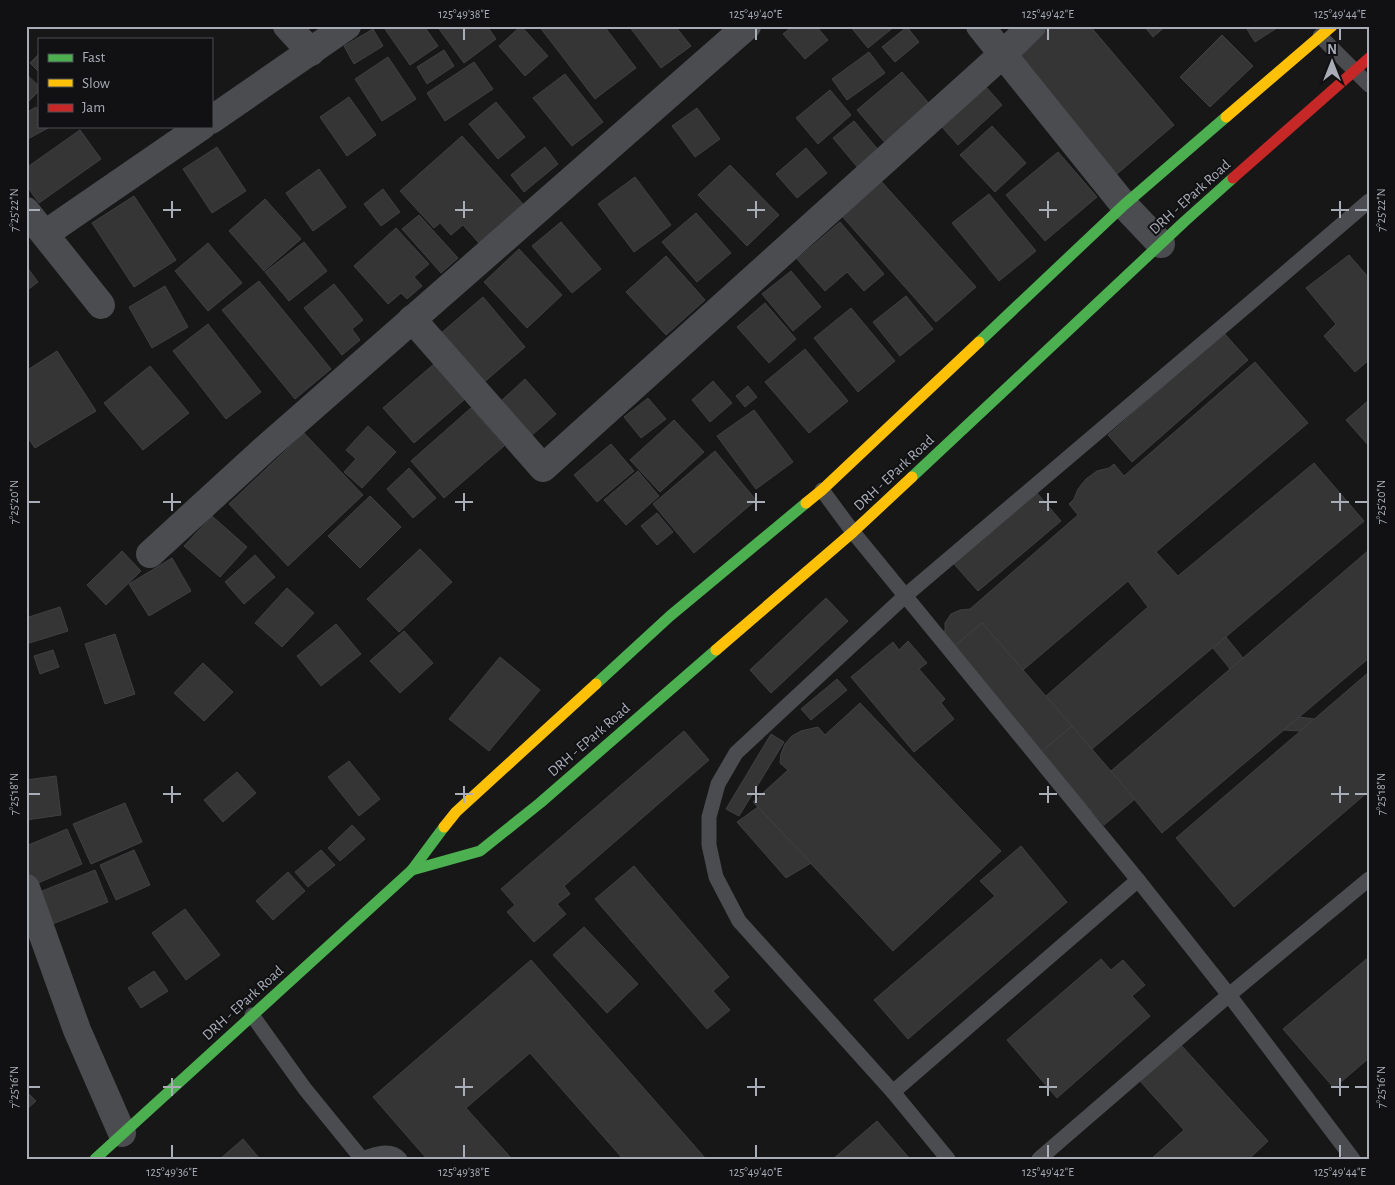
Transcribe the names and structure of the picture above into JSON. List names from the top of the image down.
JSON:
{
  "streets": {
    "main road": ["DRH - EPark Road"]
  },
  "legend": ["Fast", "Slow", "Jam"],
  "north": "top",
  "coordinates": [
    "125°49'38\"E",
    "125°49'40\"E",
    "125°49'42\"E",
    "125°49'44\"E",
    "7°25'22\"N",
    "7°25'20\"N",
    "7°25'18\"N",
    "7°25'16\"N",
    "125°49'36\"E"
  ]
}
